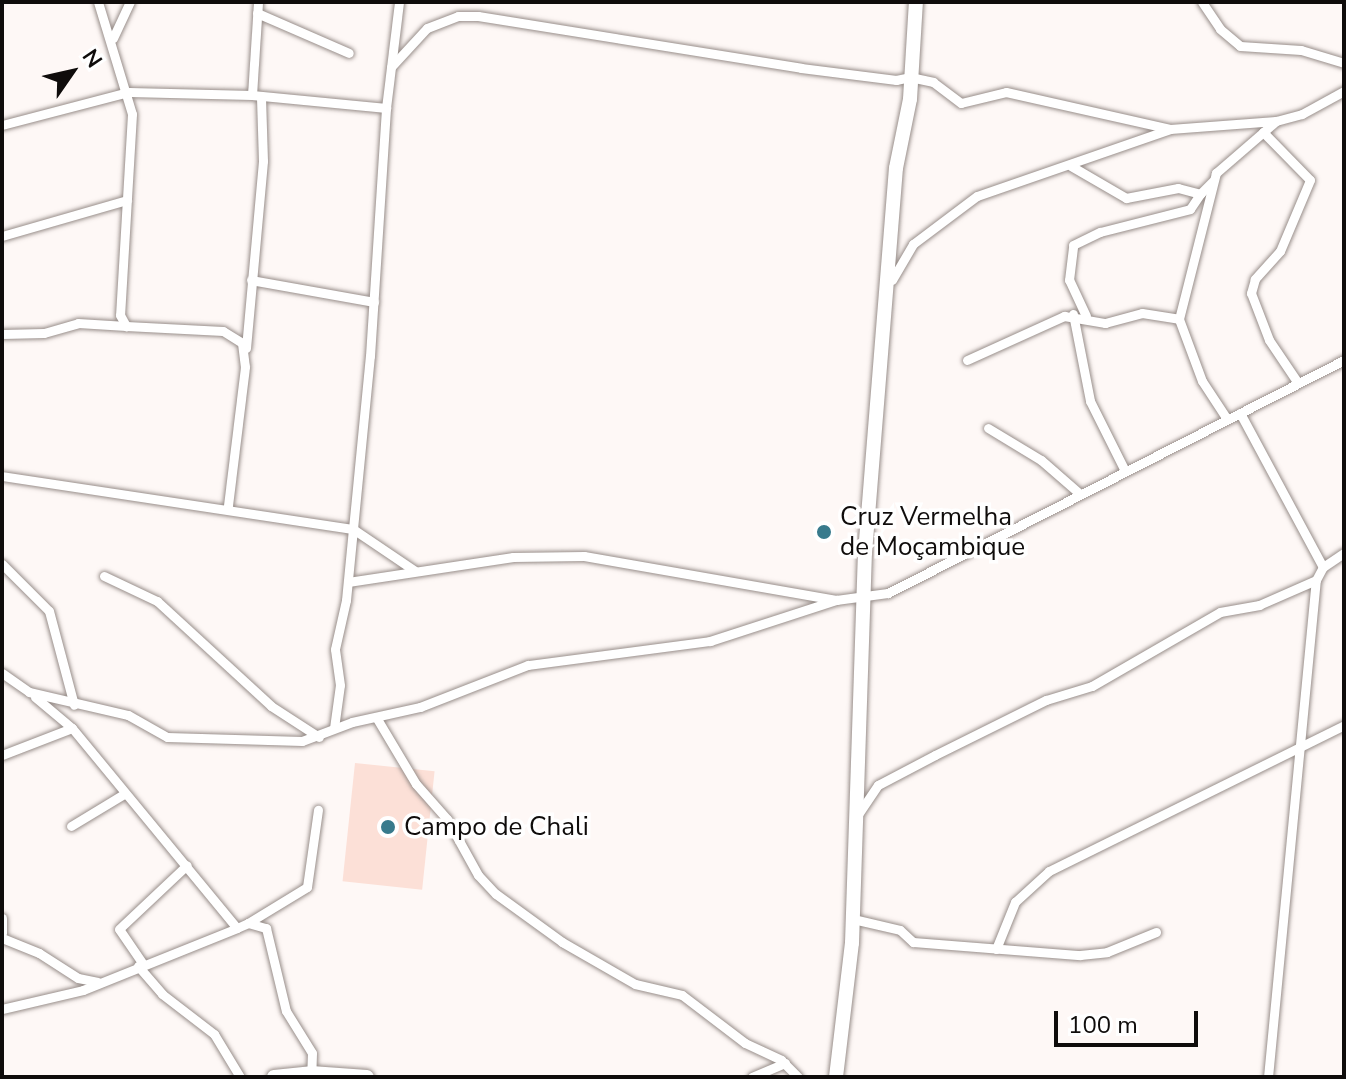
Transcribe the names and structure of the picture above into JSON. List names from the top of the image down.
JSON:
{
  "places": ["Cruz Vermelha de Moçambique", "Campo de Chali"],
  "scale_bar": "100 m",
  "north": "top right"
}
